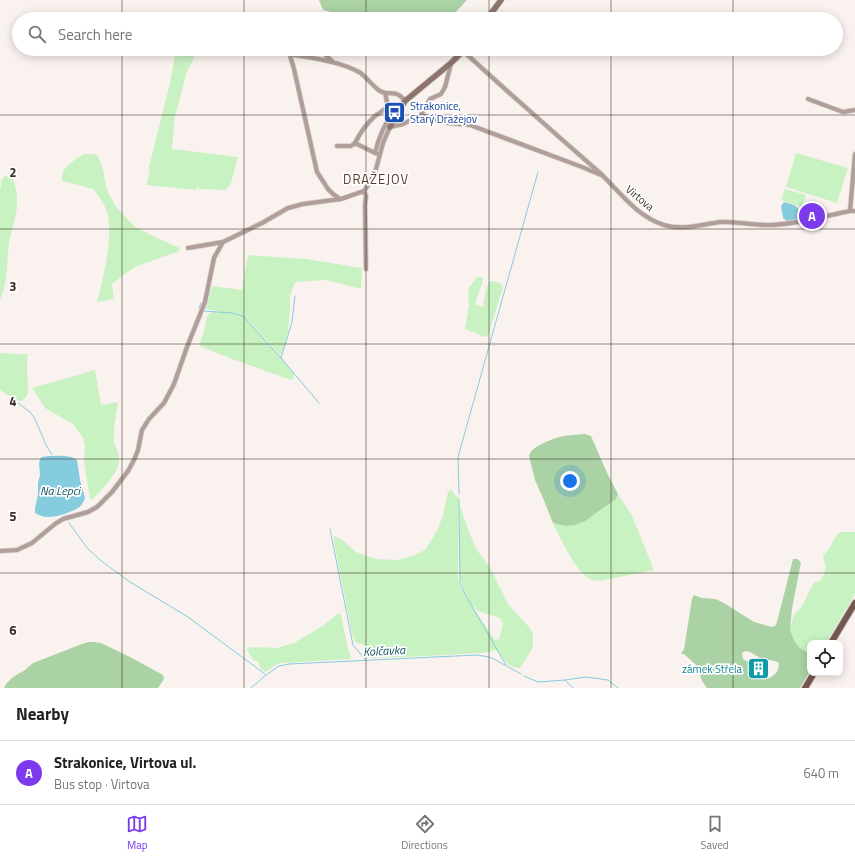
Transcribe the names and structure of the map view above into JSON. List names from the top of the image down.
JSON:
{
  "streets": {
    "street": ["Virtova"]
  },
  "districts": ["DRAŽEJOV"],
  "water": ["Na Lepci", "Kolčavka"],
  "places": {
    "bus stop": ["Strakonice, Starý Dražejov"],
    "building": ["zámek Střela"]
  },
  "page": {
    "search": "Search here",
    "pins": "A",
    "heading": "Nearby",
    "list": [
      {
        "mark": "A",
        "name": "Strakonice, Virtova ul.",
        "note": "Bus stop · Virtova",
        "value": "640 m"
      }
    ],
    "nav": ["Map", "Directions", "Saved"]
  },
  "grid": {
    "rows": [
      "2",
      "3",
      "4",
      "5",
      "6"
    ]
  }
}
